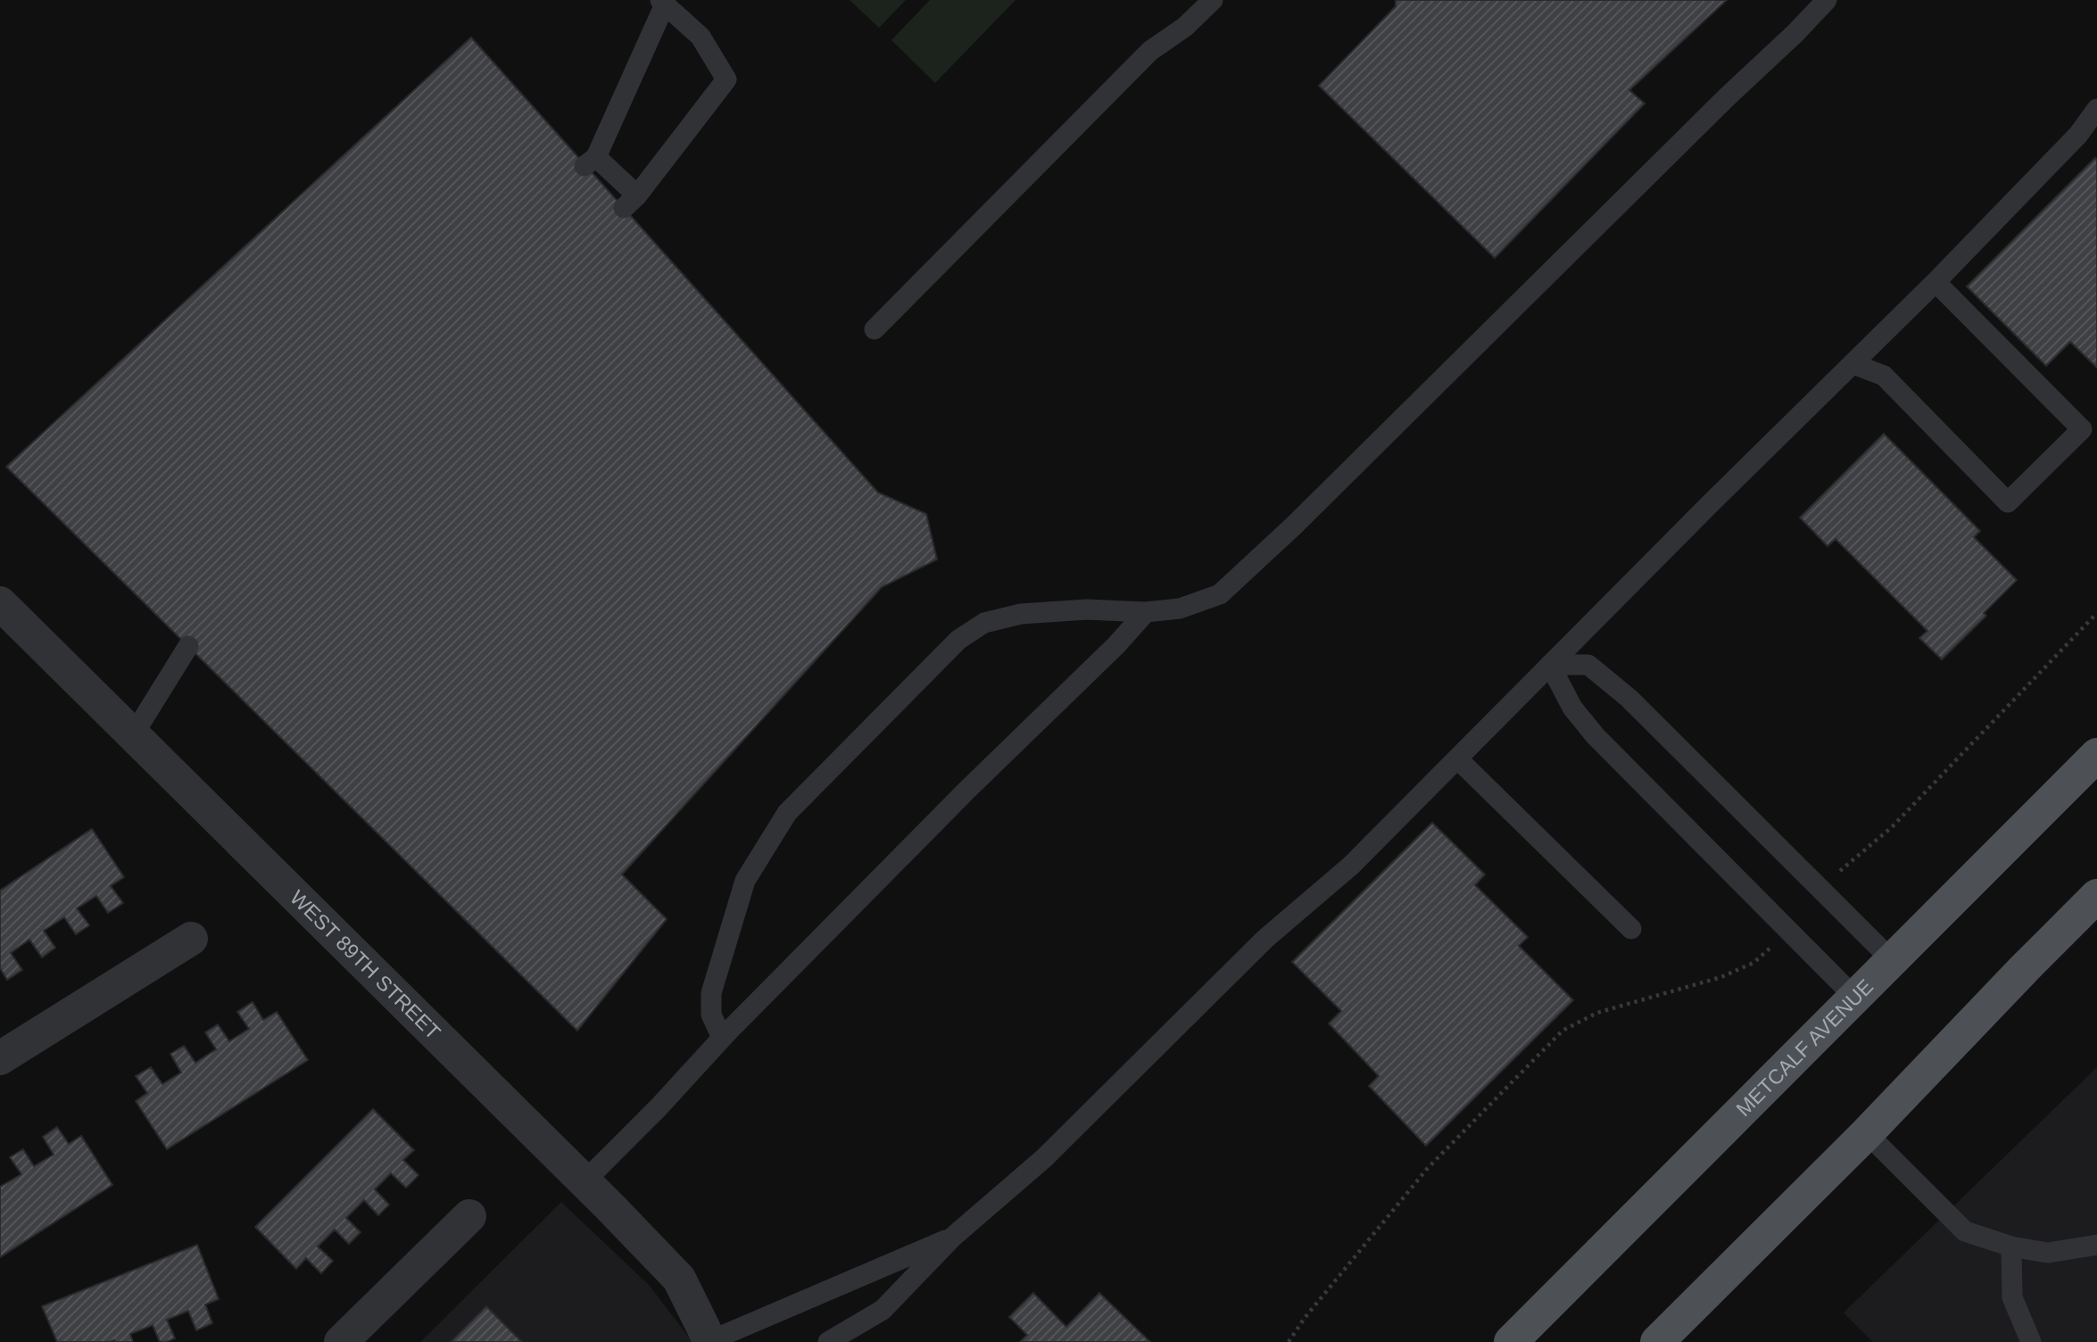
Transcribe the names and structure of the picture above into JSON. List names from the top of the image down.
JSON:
{
  "streets": {
    "main road": ["METCALF AVENUE"],
    "street": ["WEST 89TH STREET"]
  }
}
